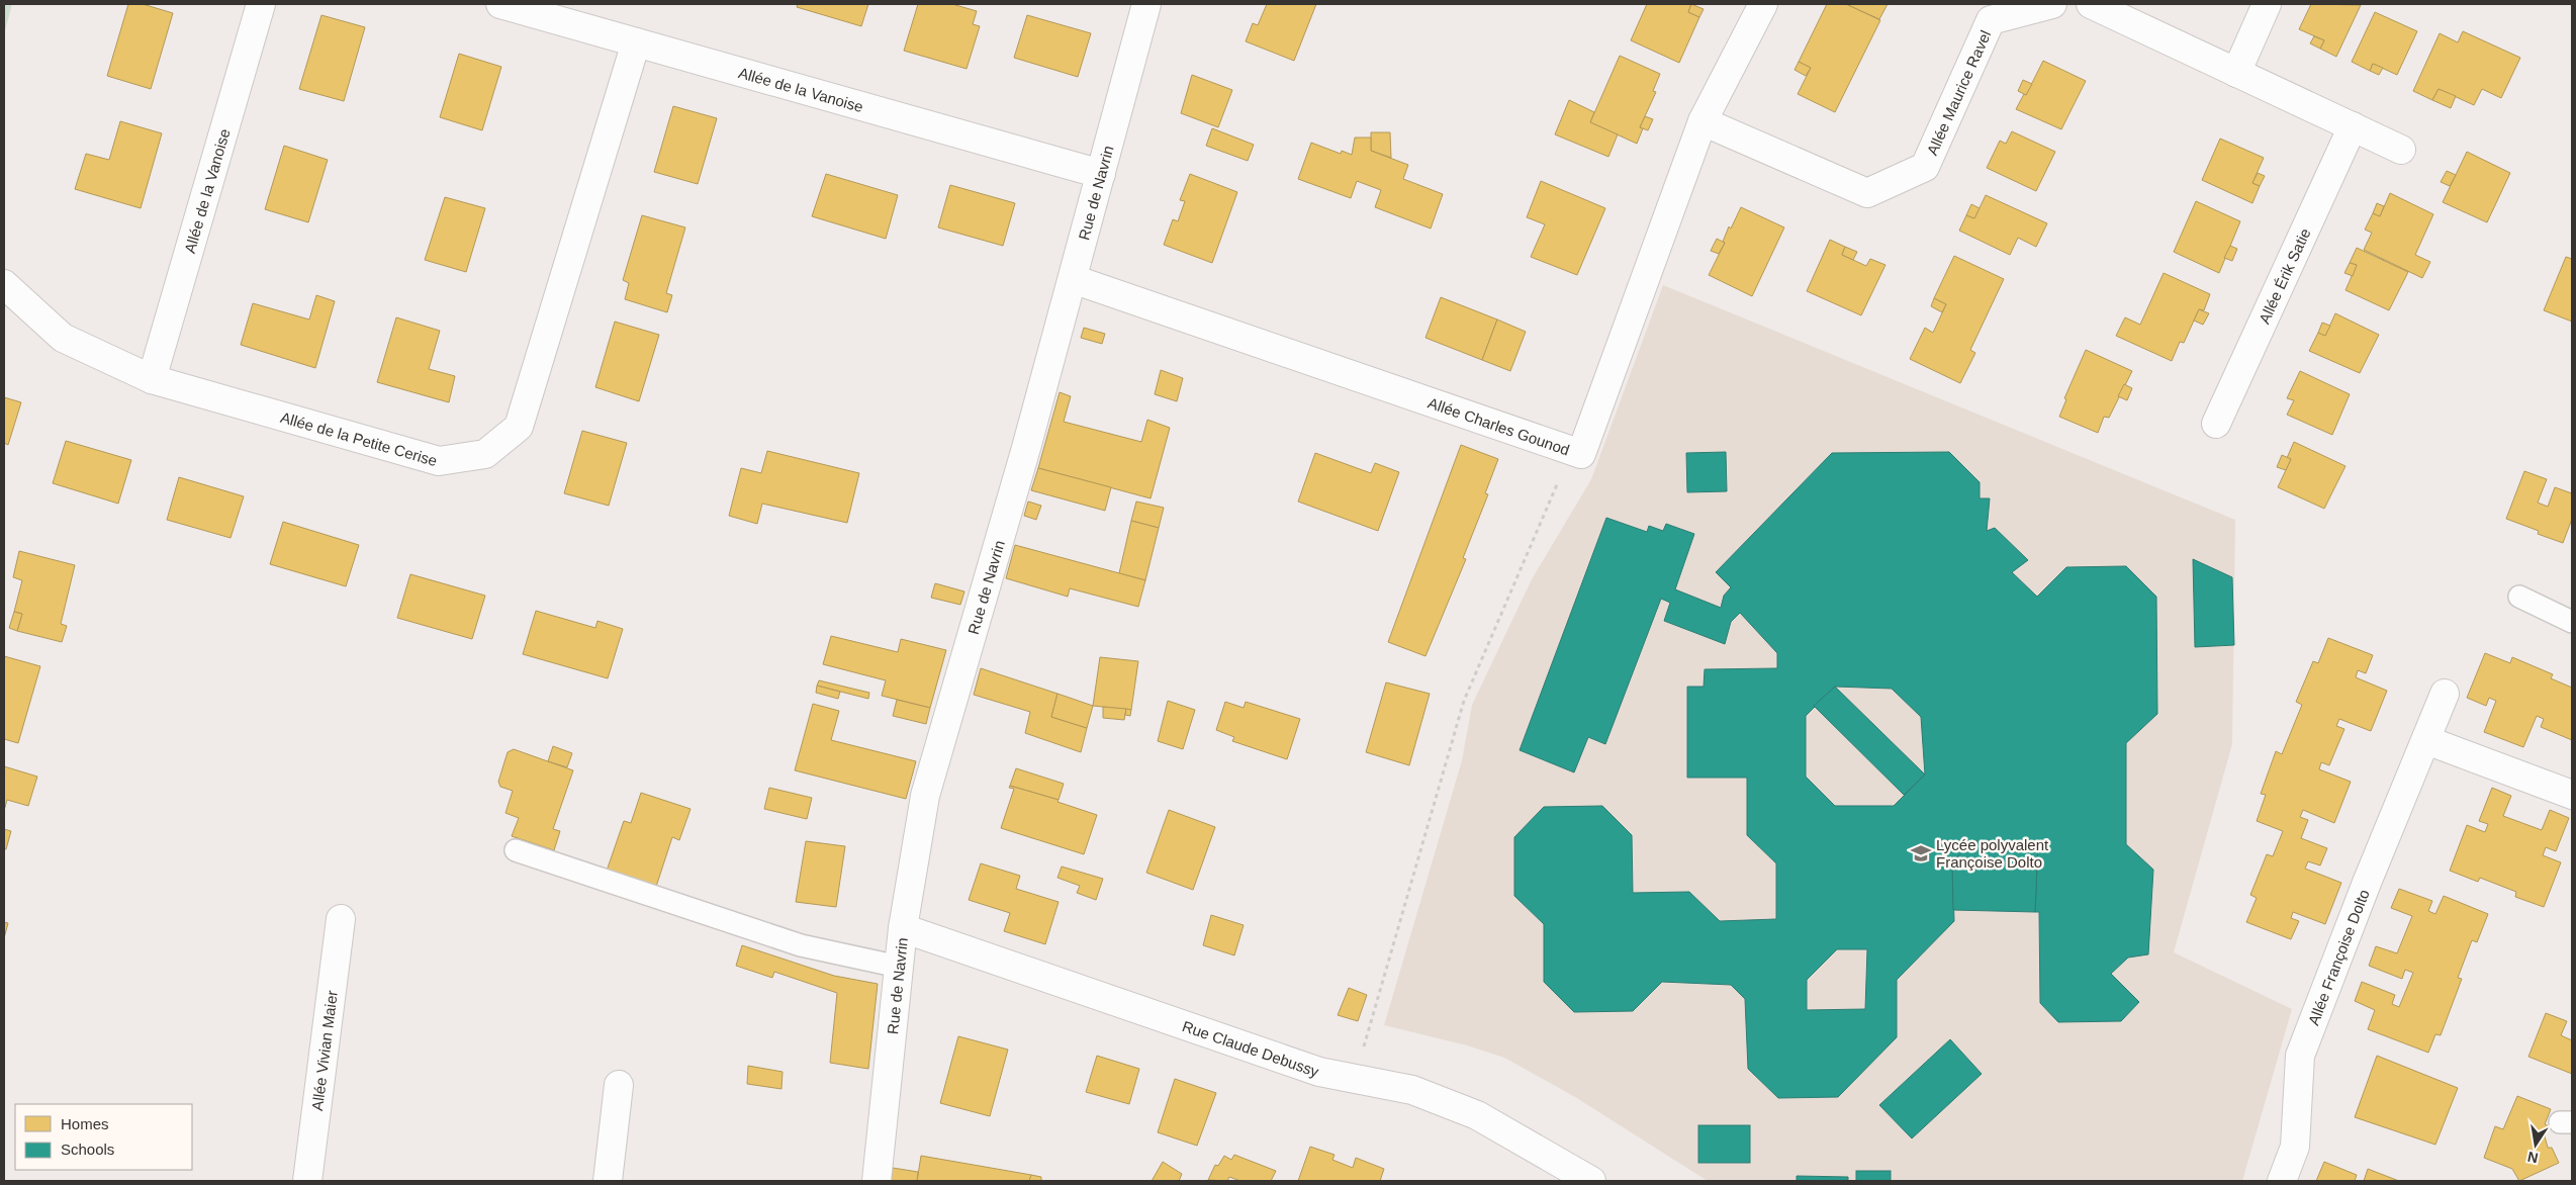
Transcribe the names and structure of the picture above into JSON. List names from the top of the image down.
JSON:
{
  "streets": {
    "street": [
      "Allée de la Vanoise",
      "Allée Maurice Ravel",
      "Rue de Navrin",
      "Allée Érik Satie",
      "Allée Charles Gounod",
      "Allée de la Petite Cerise",
      "Allée Françoise Dolto",
      "Rue Claude Debussy",
      "Allée Vivian Maier"
    ]
  },
  "crossings": [
    ["Allée de la Vanoise", "Rue de Navrin"],
    ["Allée de la Vanoise", "Allée de la Petite Cerise"],
    ["Allée Maurice Ravel", "Allée Charles Gounod"],
    ["Rue de Navrin", "Allée Charles Gounod"],
    ["Rue de Navrin", "Rue Claude Debussy"]
  ],
  "places": {
    "school or university": ["Lycée polyvalent Françoise Dolto"]
  },
  "legend": ["Homes", "Schools"],
  "north": "bottom"
}
